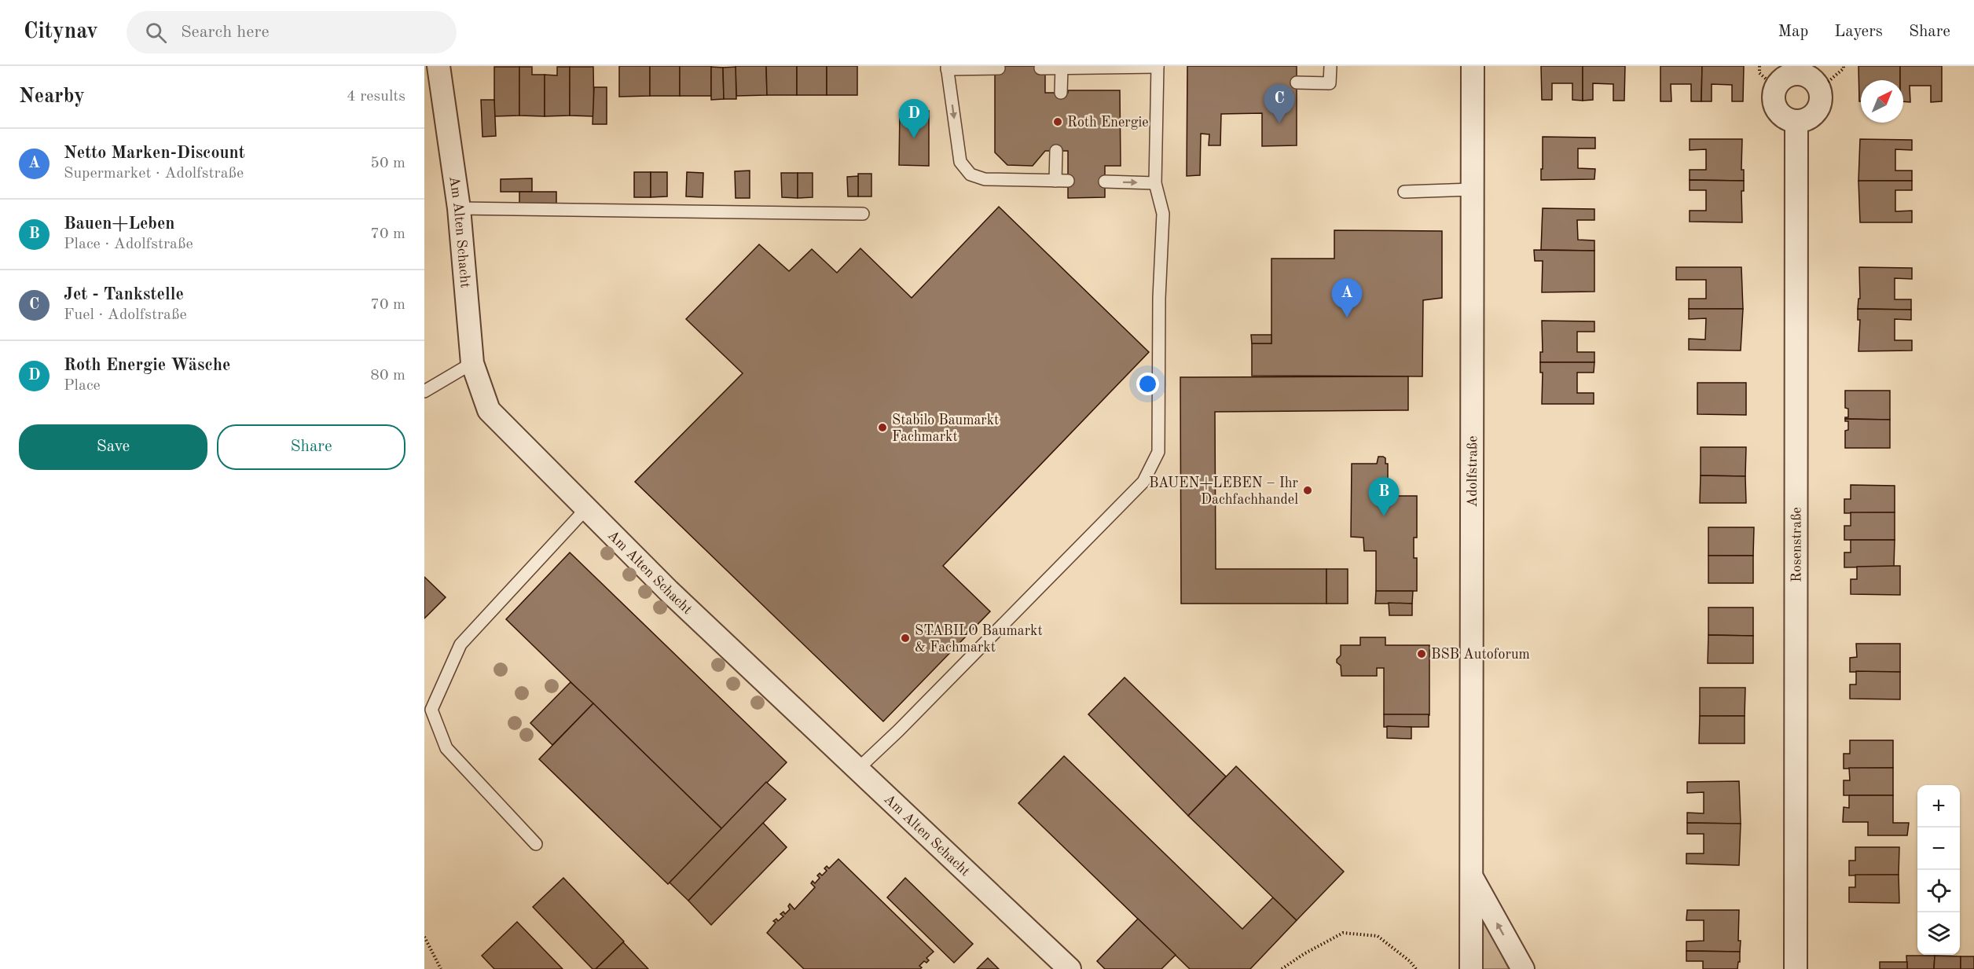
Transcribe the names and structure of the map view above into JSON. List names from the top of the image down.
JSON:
{
  "streets": {
    "street": ["Am Alten Schacht", "Adolfstraße", "Rosenstraße"]
  },
  "places": [
    "Roth Energie",
    "Stabilo Baumarkt Fachmarkt",
    "BAUEN+LEBEN – Ihr Dachfachhandel",
    "STABILO Baumarkt & Fachmarkt",
    "BSB Autoforum"
  ],
  "north": "top right",
  "page": {
    "header": "Citynav",
    "search": "Search here",
    "nav": ["Map", "Layers", "Share"],
    "heading": ["Nearby", "4 results"],
    "pins": [
      "C",
      "D",
      "A",
      "B"
    ],
    "list": [
      {
        "mark": "A",
        "name": "Netto Marken-Discount",
        "note": "Supermarket · Adolfstraße",
        "value": "50 m"
      },
      {
        "mark": "B",
        "name": "Bauen+Leben",
        "note": "Place · Adolfstraße",
        "value": "70 m"
      },
      {
        "mark": "C",
        "name": "Jet - Tankstelle",
        "note": "Fuel · Adolfstraße",
        "value": "70 m"
      },
      {
        "mark": "D",
        "name": "Roth Energie Wäsche",
        "note": "Place",
        "value": "80 m"
      }
    ],
    "buttons": ["Save", "Share"],
    "map_buttons": ["+", "−"]
  }
}
